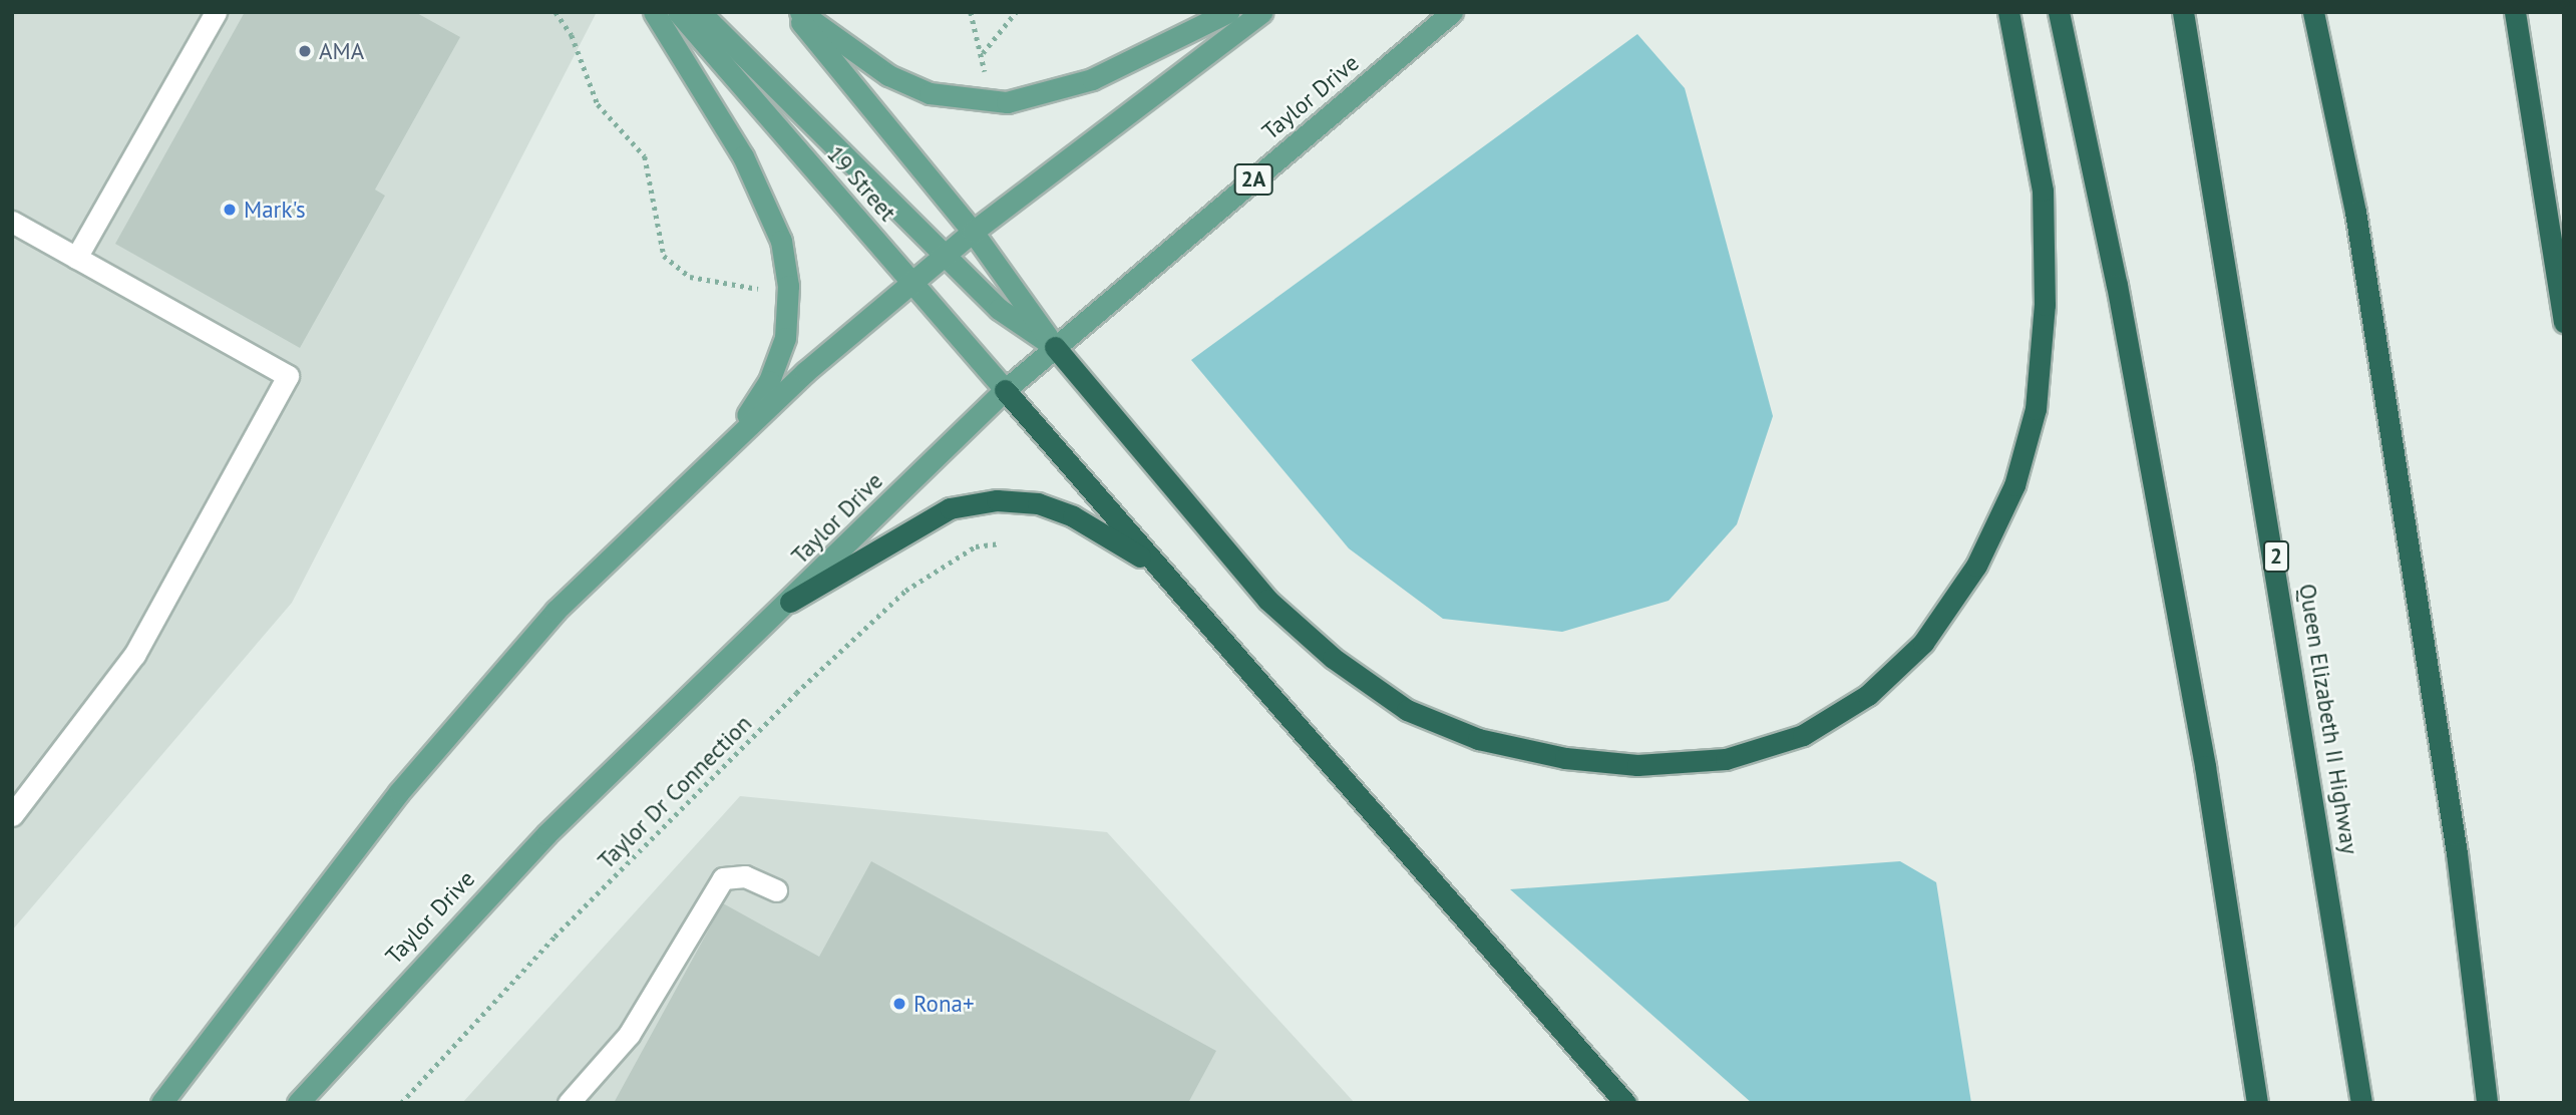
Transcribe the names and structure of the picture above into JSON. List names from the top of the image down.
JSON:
{
  "streets": {
    "highway": ["2", "Queen Elizabeth II Highway"],
    "main road": ["Taylor Drive", "2A", "19 Street"],
    "path": ["Taylor Dr Connection"]
  },
  "crossings": [
    ["Taylor Drive", "19 Street"]
  ],
  "places": ["AMA", "Mark's", "Rona+"]
}
